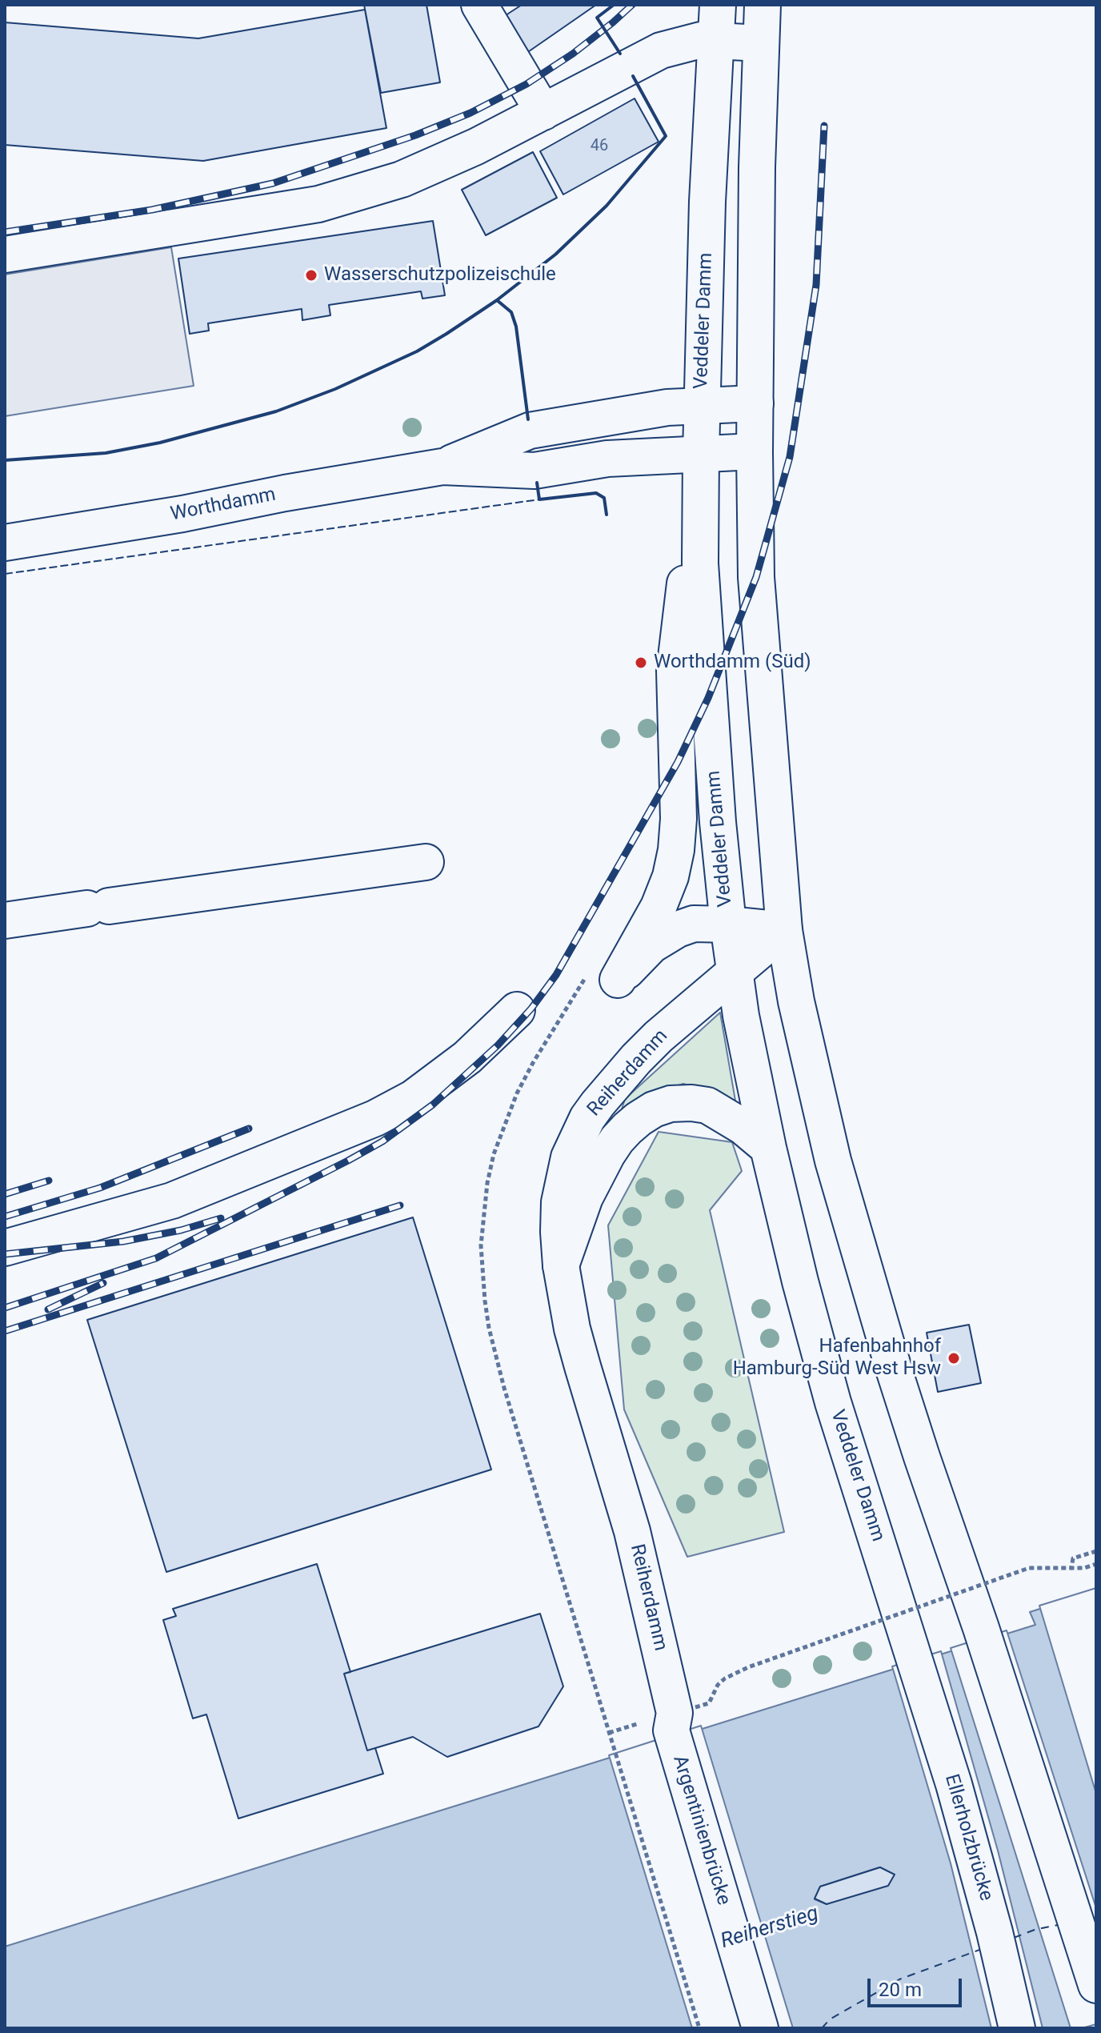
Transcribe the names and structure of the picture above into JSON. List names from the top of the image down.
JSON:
{
  "streets": {
    "main road": [
      "Veddeler Damm",
      "Worthdamm",
      "Reiherdamm",
      "Argentinienbrücke",
      "Ellerholzbrücke"
    ]
  },
  "crossings": [
    ["Veddeler Damm", "Worthdamm"],
    ["Veddeler Damm", "Reiherdamm"],
    ["Veddeler Damm", "Ellerholzbrücke"],
    ["Reiherdamm", "Argentinienbrücke"]
  ],
  "water": ["Reiherstieg"],
  "places": ["Wasserschutzpolizeischule", "Worthdamm (Süd)", "Hafenbahnhof Hamburg-Süd West Hsw"],
  "house_numbers": ["46"],
  "scale_bar": "20 m"
}
